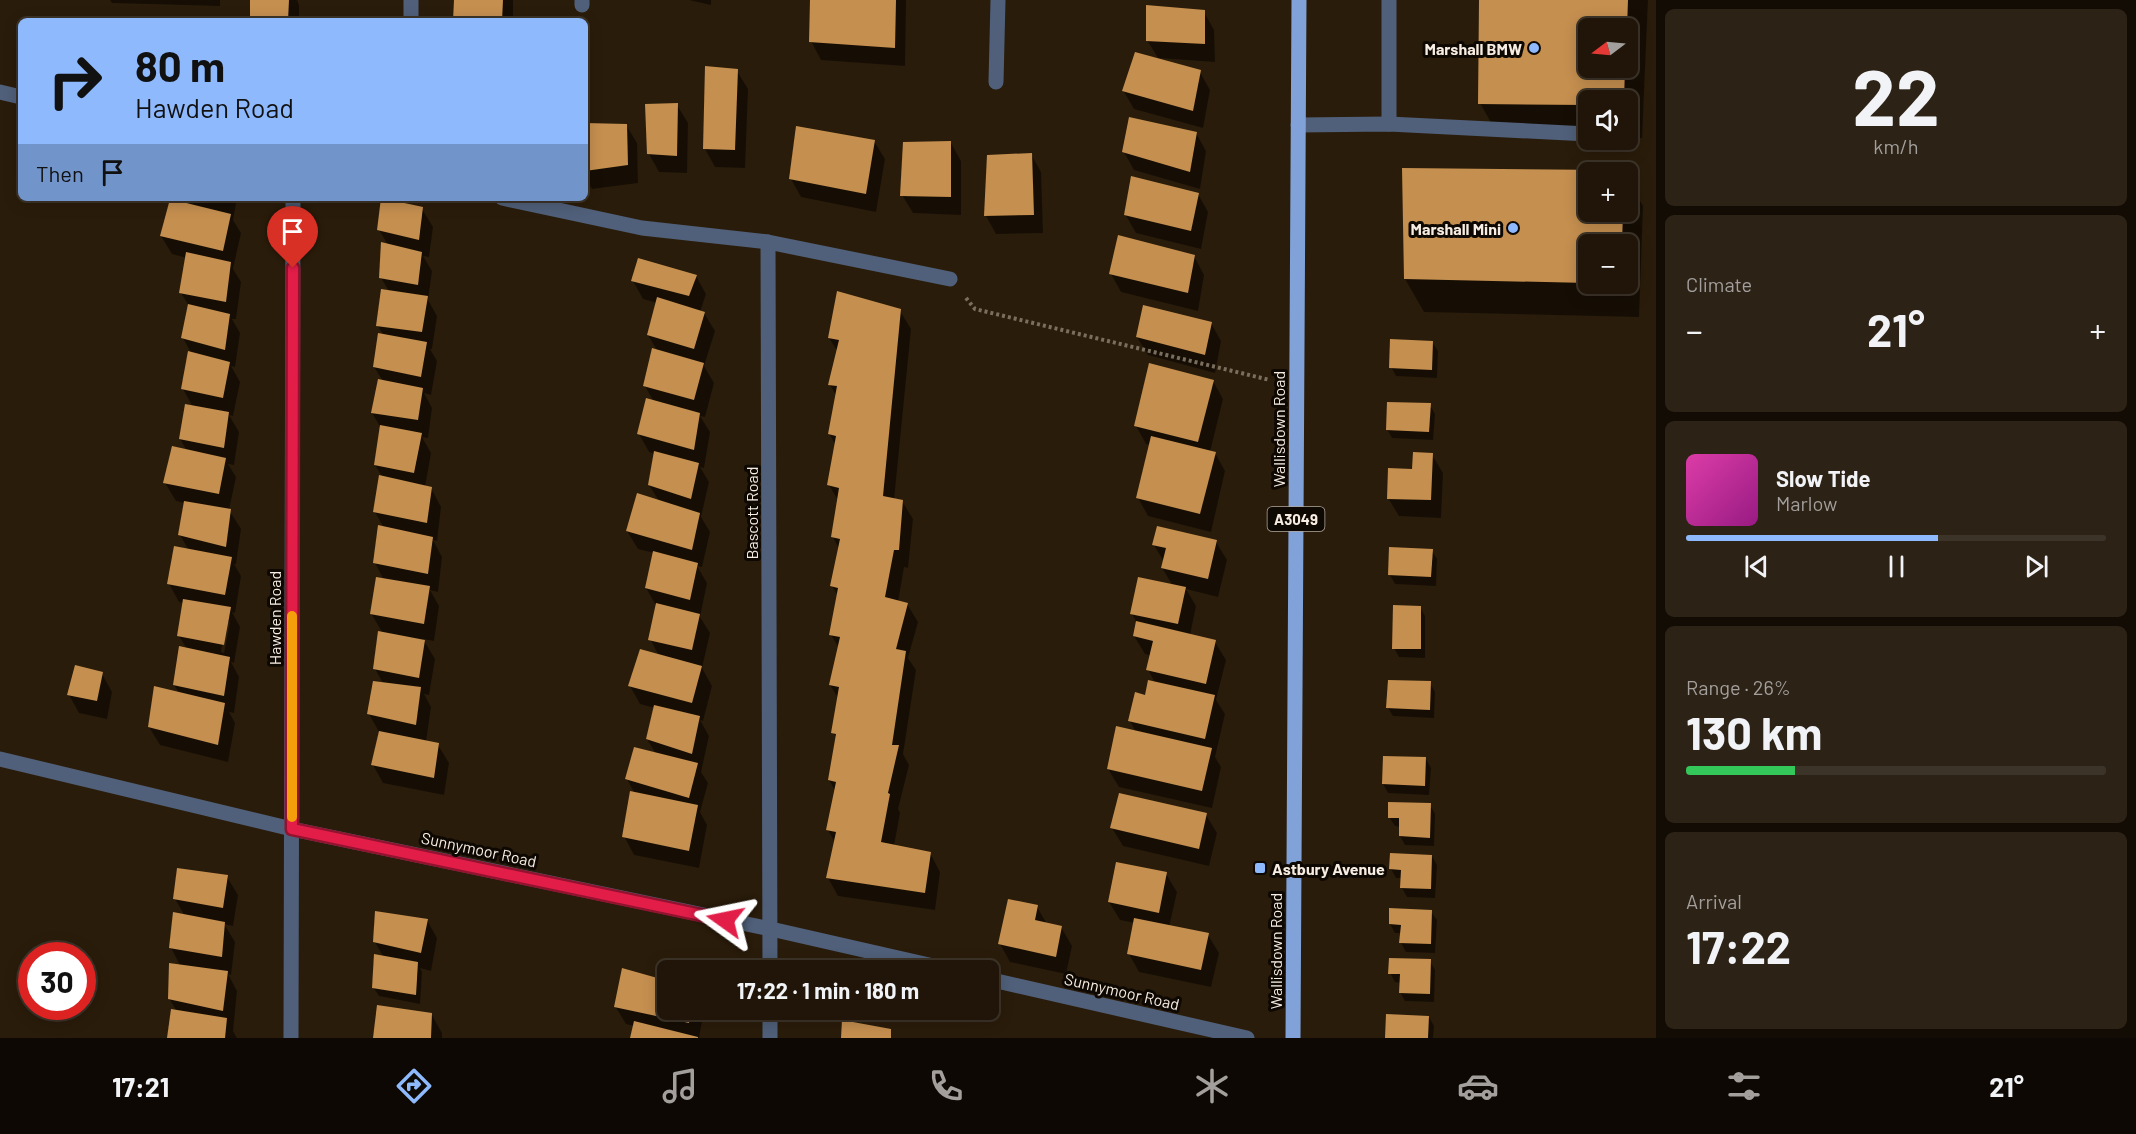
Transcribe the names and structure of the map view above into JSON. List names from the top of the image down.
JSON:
{
  "streets": {
    "main road": ["Wallisdown Road", "A3049"],
    "street": ["Bascott Road", "Hawden Road", "Sunnymoor Road"]
  },
  "crossings": [
    ["Bascott Road", "Sunnymoor Road"],
    ["Hawden Road", "Sunnymoor Road"]
  ],
  "places": {
    "other": ["Marshall BMW", "Marshall Mini"],
    "transit": ["Astbury Avenue"]
  },
  "north": "left",
  "page": {
    "tile": [
      ["22", "km/h"],
      "Climate",
      ["Range · 26%", "130 km"],
      ["Arrival", "17:22"]
    ],
    "map_buttons": ["+", "−"],
    "turn": ["80 m", "Hawden Road"],
    "then": "Then",
    "heat": ["−", "21°", "+"],
    "song": ["Slow Tide", "Marlow"],
    "limit": "30",
    "trip": "17:22 · 1 min · 180 m",
    "tabs": ["17:21", "21°"]
  }
}
